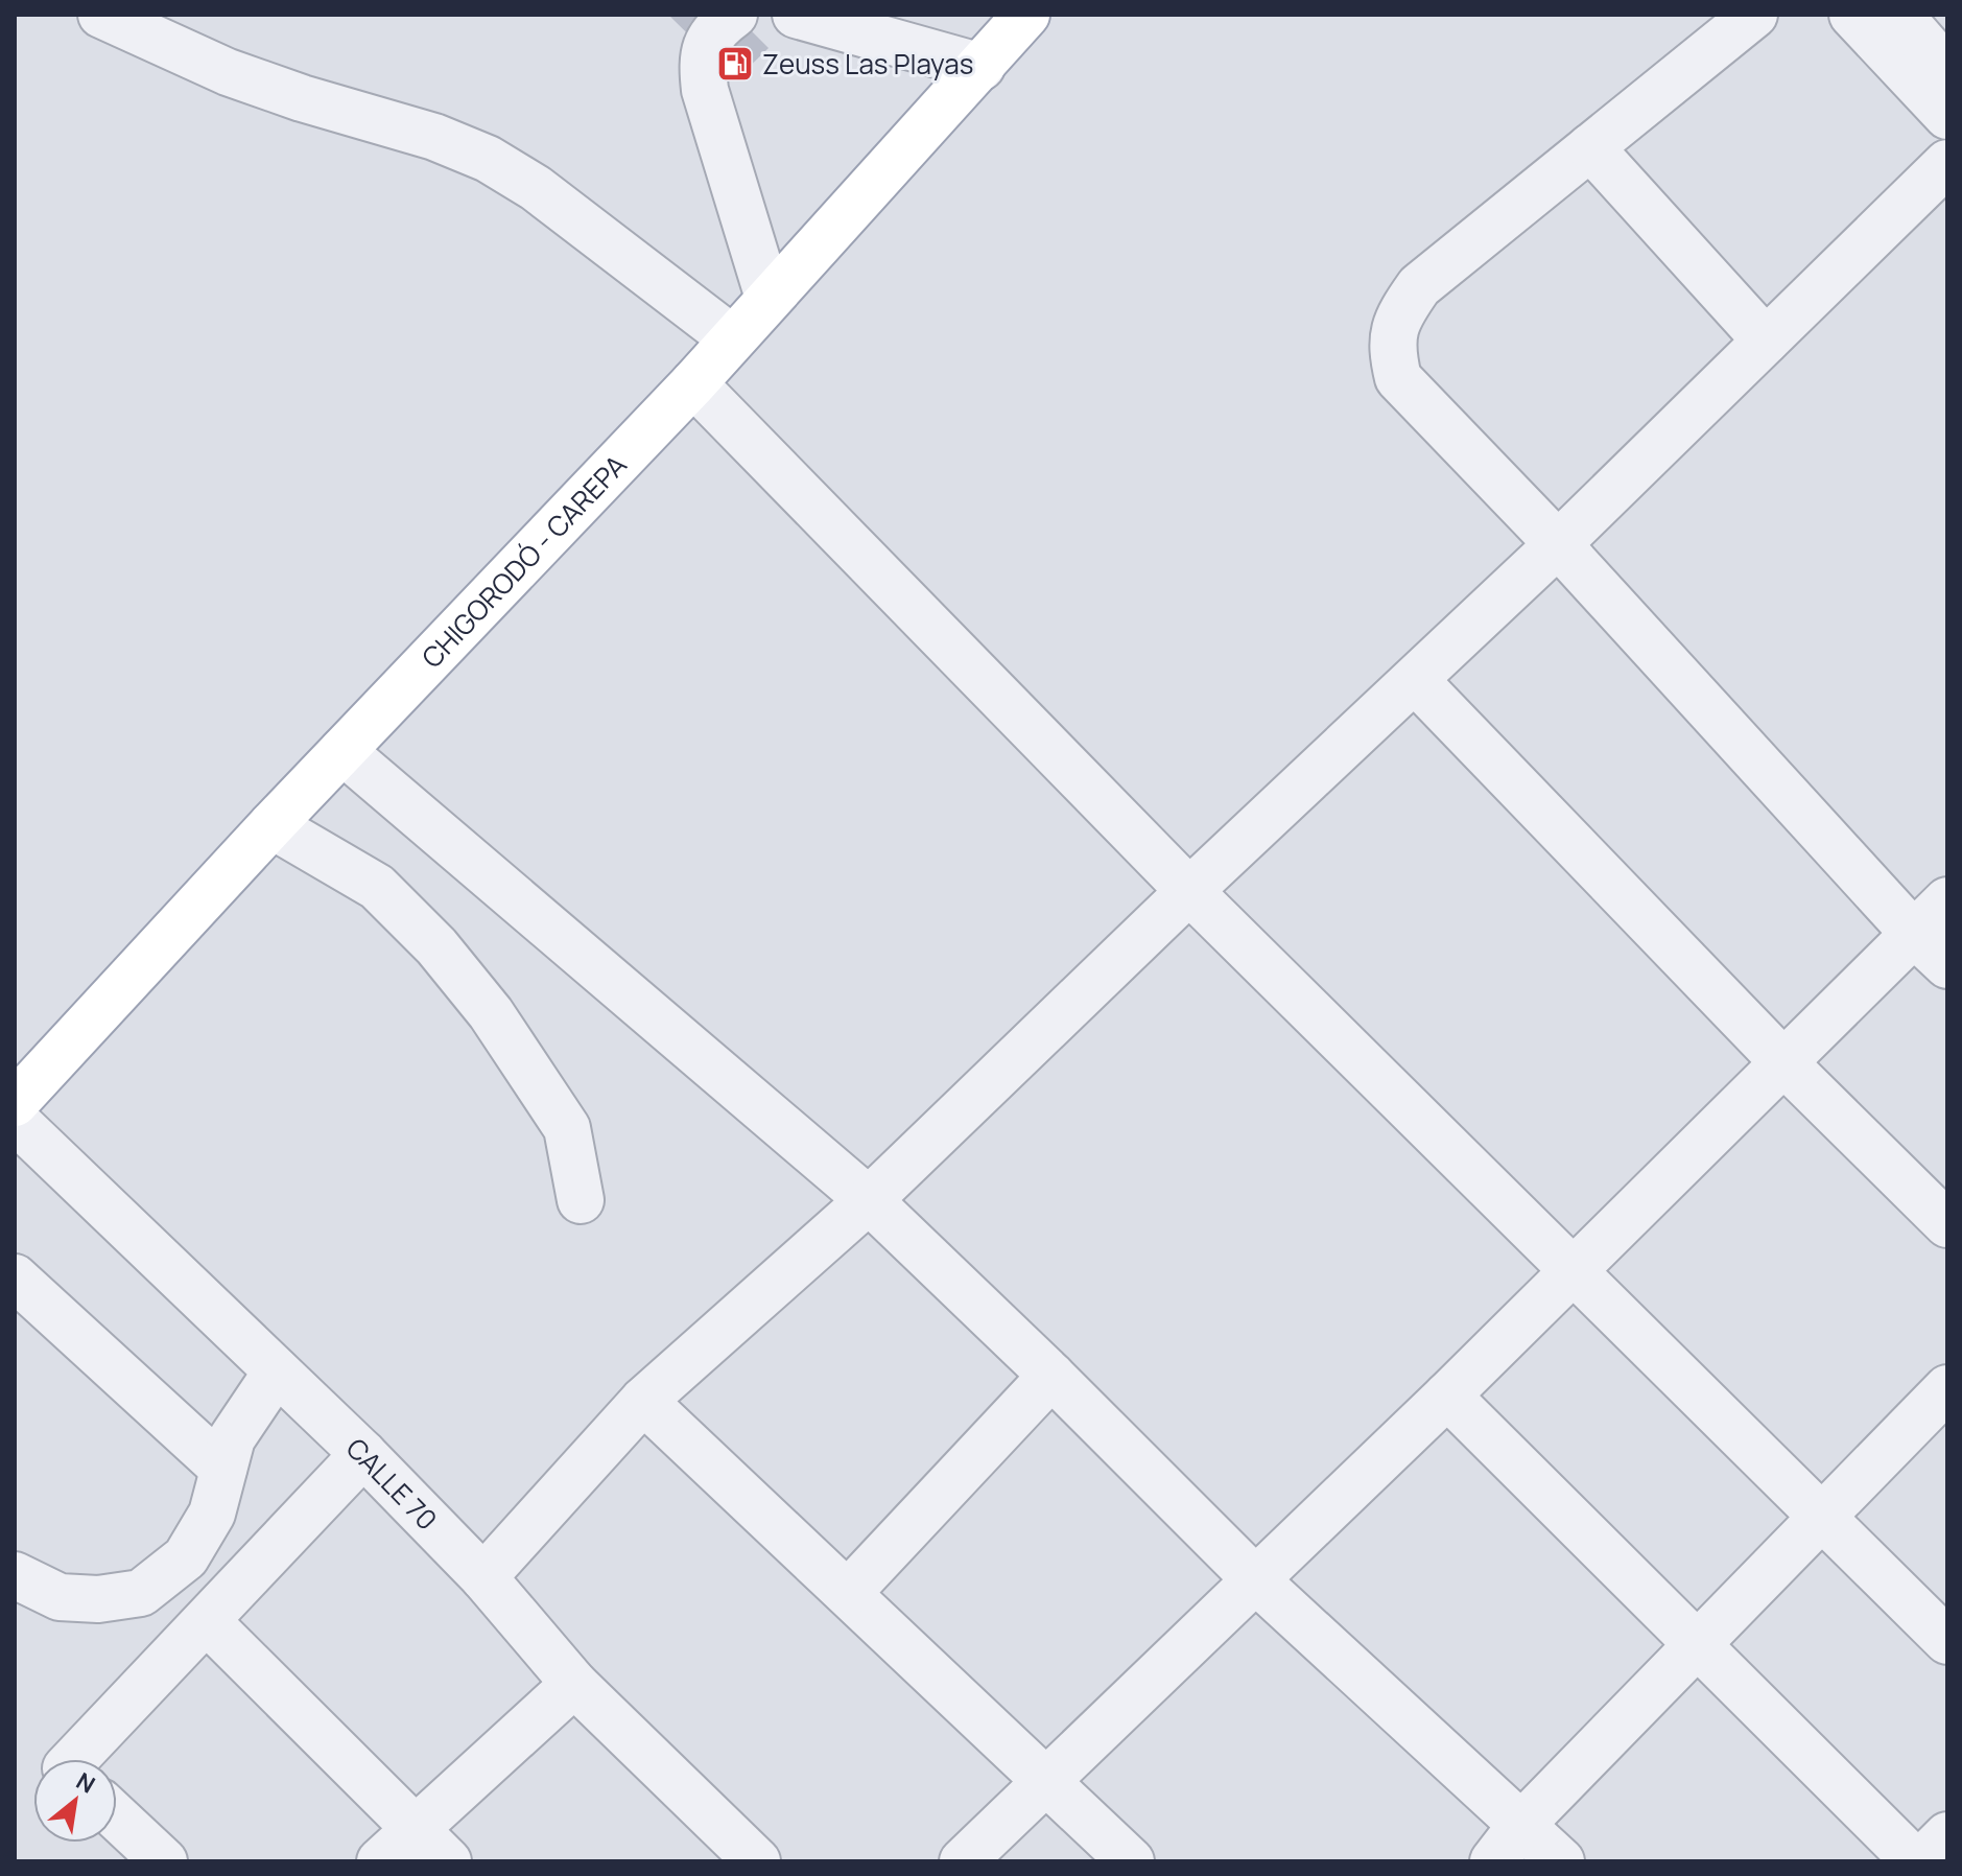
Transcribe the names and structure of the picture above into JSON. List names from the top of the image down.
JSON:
{
  "streets": {
    "main road": ["CHIGORODÓ - CAREPA"],
    "street": ["CALLE 70"]
  },
  "places": {
    "fuel station": ["Zeuss Las Playas"]
  },
  "north": "top right"
}
